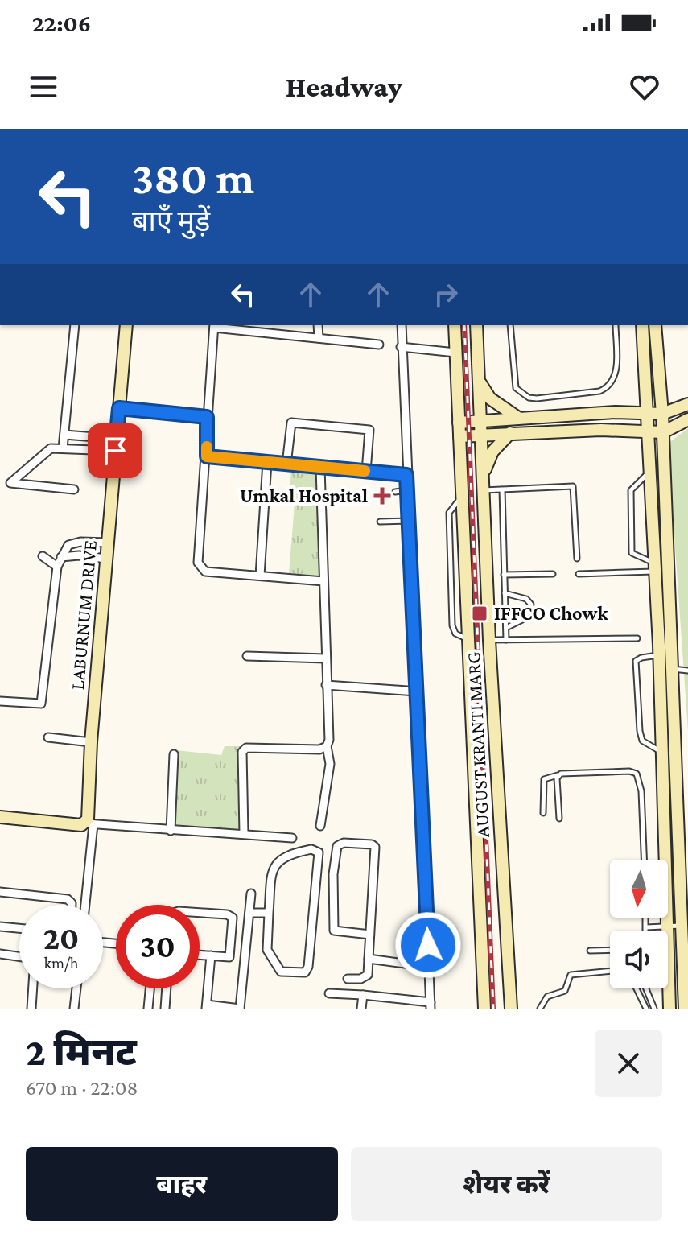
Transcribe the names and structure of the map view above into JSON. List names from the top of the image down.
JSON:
{
  "streets": {
    "street": ["LABURNUM DRIVE", "AUGUST KRANTI MARG"]
  },
  "places": {
    "health": ["Umkal Hospital"],
    "transit": ["IFFCO Chowk"]
  },
  "north": "bottom",
  "page": {
    "status": "22:06",
    "header": "Headway",
    "turn": ["380 m", "बाएँ मुड़ें"],
    "speed": "20 km/h",
    "limit": "30",
    "heading": ["2 मिनट", "670 m · 22:08"],
    "buttons": ["बाहर", "शेयर करें"]
  }
}
